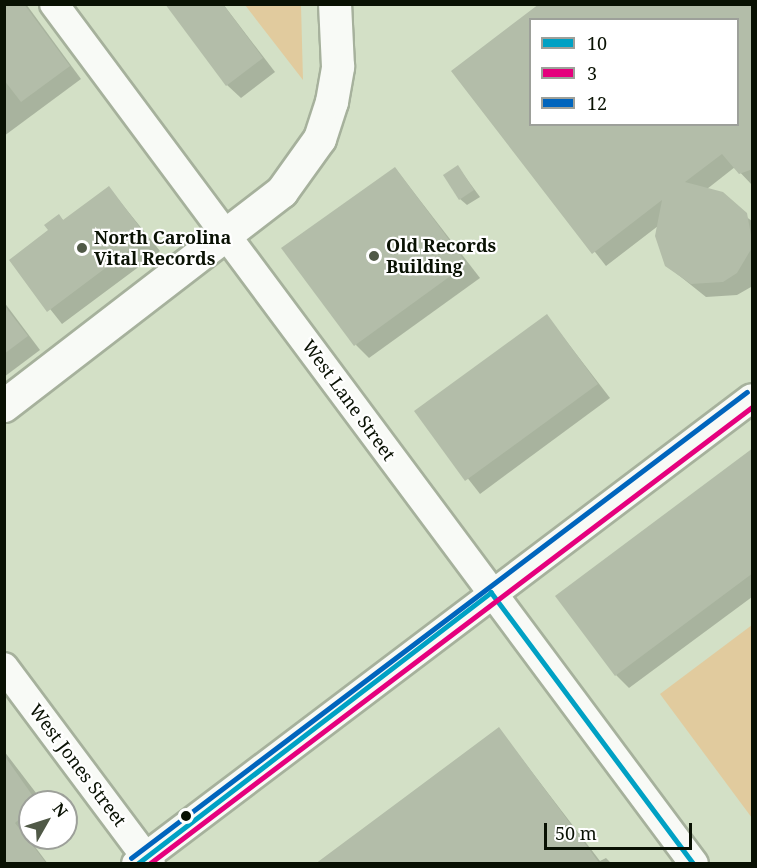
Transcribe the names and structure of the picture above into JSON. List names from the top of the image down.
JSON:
{
  "streets": {
    "street": ["West Lane Street", "West Jones Street"]
  },
  "places": ["North Carolina Vital Records", "Old Records Building"],
  "lines": ["transit line 12", "transit line 3", "transit line 10"],
  "legend": ["10", "3", "12"],
  "scale_bar": "50 m",
  "north": "top right"
}
